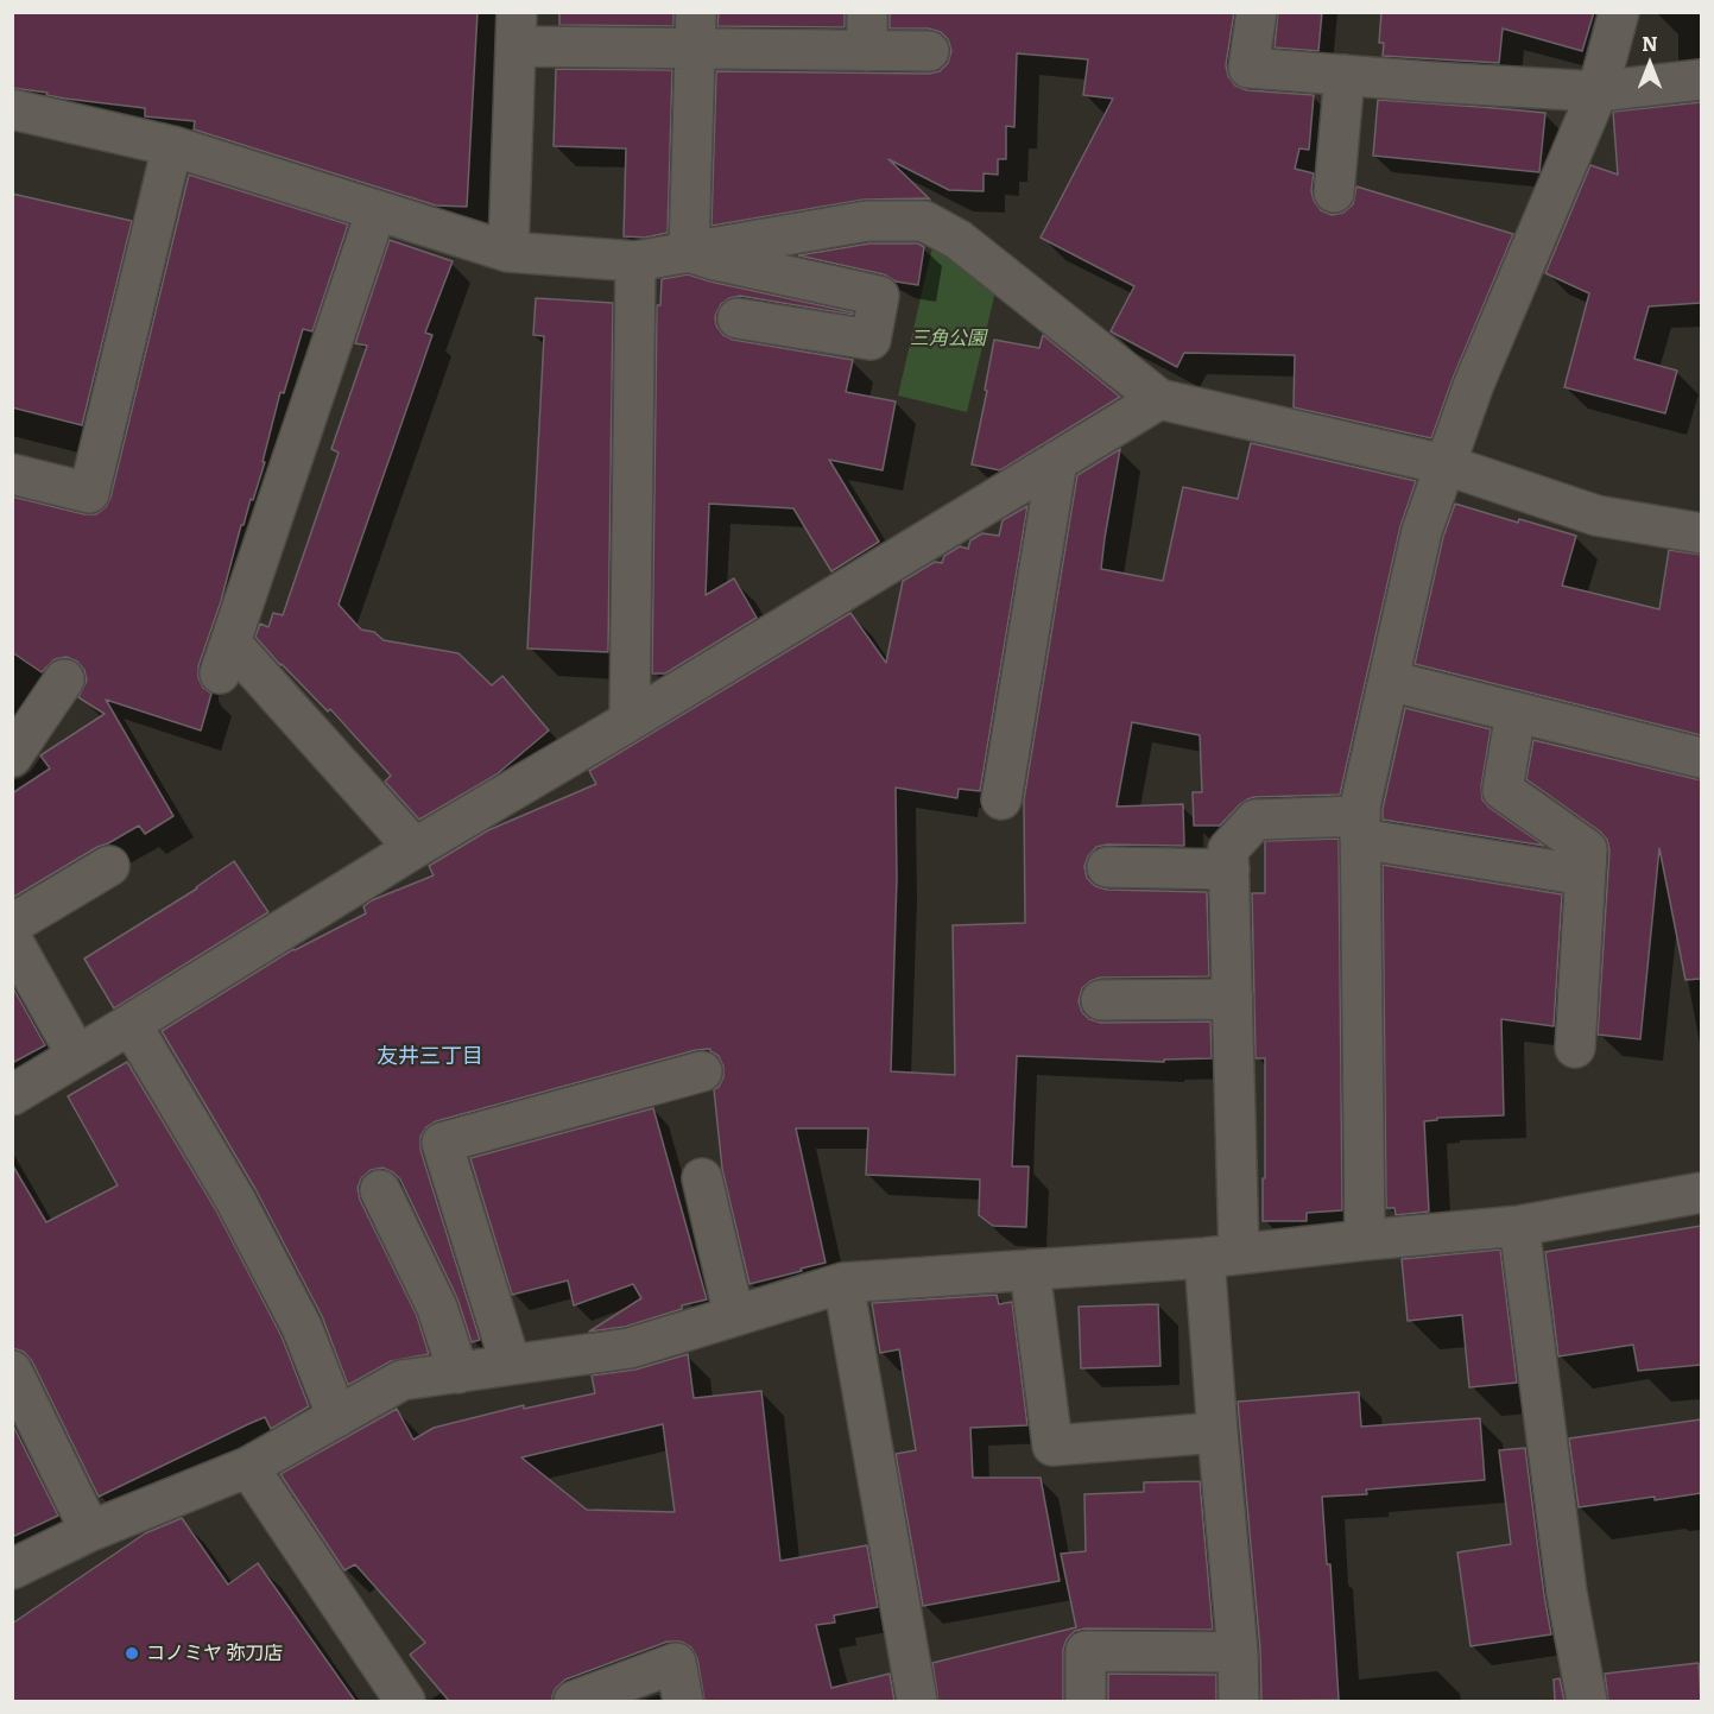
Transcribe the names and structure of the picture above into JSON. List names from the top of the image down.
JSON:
{
  "districts": ["友井三丁目"],
  "parks": ["三角公園"],
  "places": ["コノミヤ 弥刀店"],
  "north": "top"
}
